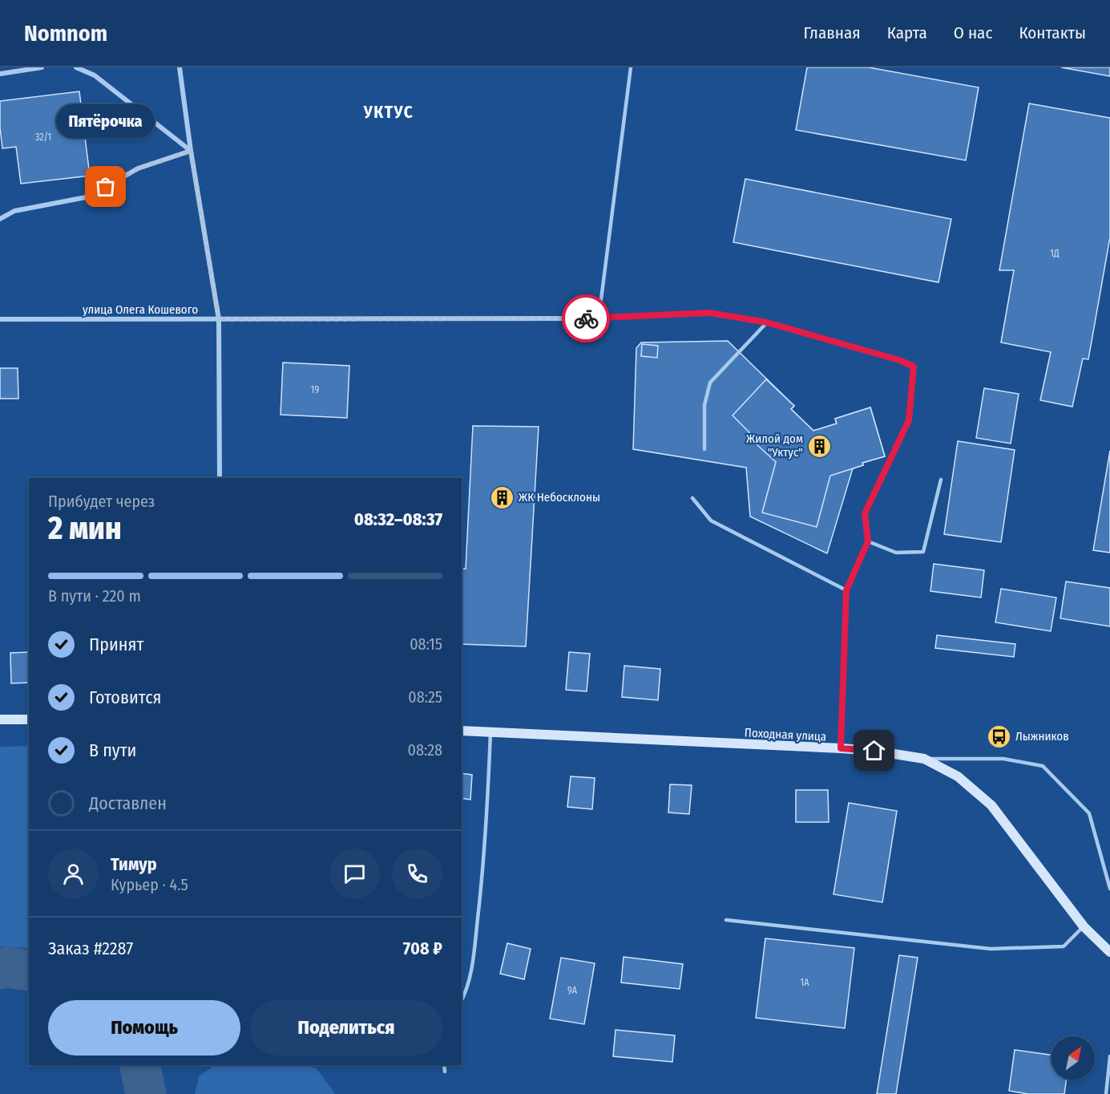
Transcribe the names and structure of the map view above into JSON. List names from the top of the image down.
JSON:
{
  "streets": {
    "main road": ["Походная улица"],
    "street": ["улица Олега Кошевого"]
  },
  "districts": ["УКТУС"],
  "places": {
    "other": ["Пятёрочка"],
    "building": ["Жилой дом \"Уктус\"", "ЖК Небосклоны"],
    "bus stop": ["Лыжников"]
  },
  "house_numbers": [
    "32/1",
    "1Д",
    "19",
    "1А",
    "9А"
  ],
  "north": "top right",
  "page": {
    "header": "Nomnom",
    "nav": [
      "Главная",
      "Карта",
      "О нас",
      "Контакты"
    ],
    "bubble": "Пятёрочка",
    "heading": ["2 мин", "Прибудет через", "08:32–08:37"],
    "panel": [
      "Тимур",
      "Курьер · 4.5",
      "Заказ #2287",
      "708 ₽"
    ],
    "bar": "В пути · 220 m",
    "list": [
      ["Принят", "08:15"],
      ["Готовится", "08:25"],
      ["В пути", "08:28"],
      "Доставлен"
    ],
    "buttons": ["Помощь", "Поделиться"]
  }
}
